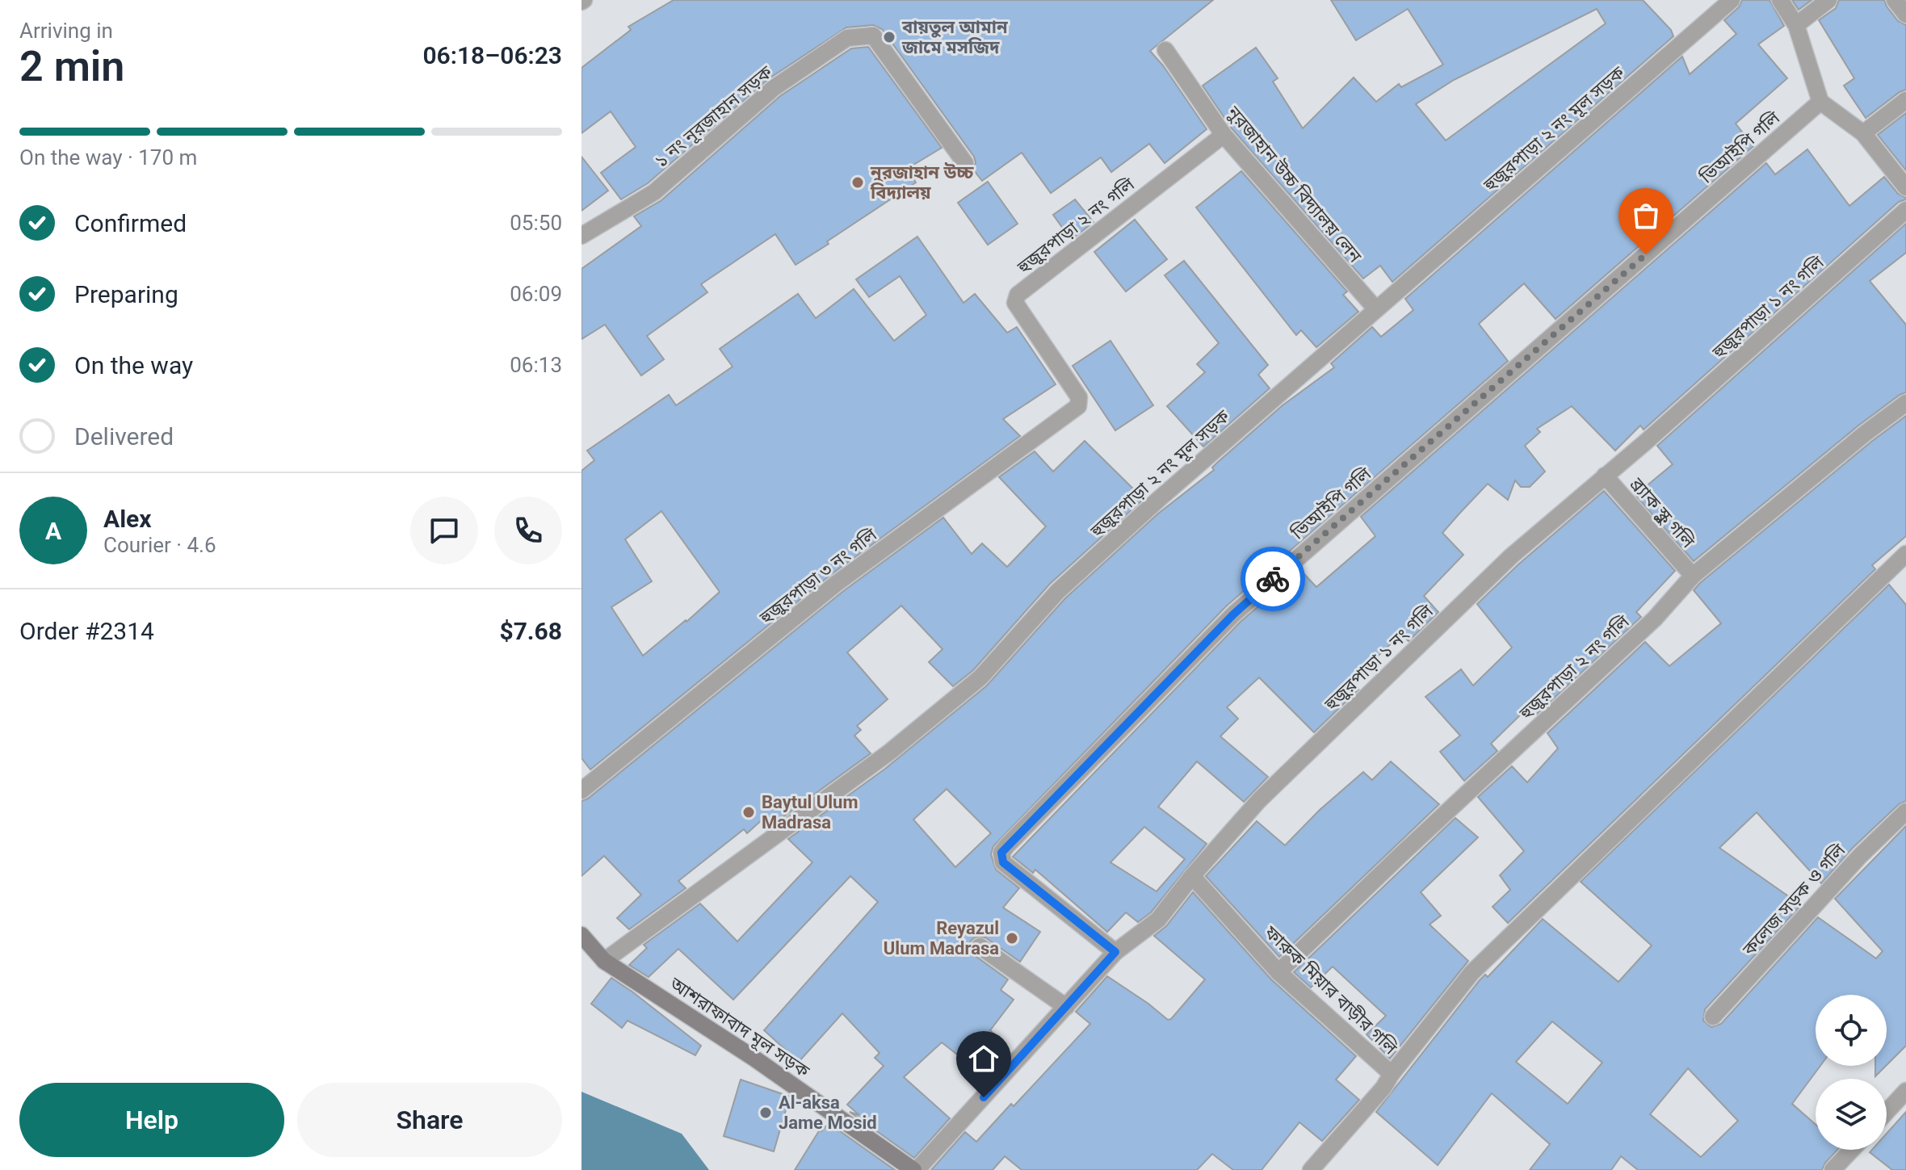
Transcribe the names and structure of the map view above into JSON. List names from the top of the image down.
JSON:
{
  "streets": {
    "street": [
      "১ নং নূরজাহান সড়ক",
      "হুজুরপাড়া ২ নং মূল সড়ক",
      "ভিআইপি গলি",
      "নুরজাহান উচ্চ বিদ্যালয় লেন",
      "হুজুরপাড়া ২ নং গলি",
      "হুজুরপাড়া ১ নং গলি",
      "ব্র্যাক স্কুল গলি",
      "হুজুরপাড়া ৩ নং গলি",
      "কলেজ সড়ক ও গলি",
      "ফারুক মিয়ার বাড়ীর গলি",
      "আশরাফাবাদ মূল সড়ক"
    ]
  },
  "crossings": [
    ["হুজুরপাড়া ২ নং মূল সড়ক", "নুরজাহান উচ্চ বিদ্যালয় লেন"],
    ["হুজুরপাড়া ২ নং মূল সড়ক", "আশরাফাবাদ মূল সড়ক"],
    ["ভিআইপি গলি", "হুজুরপাড়া ১ নং গলি"],
    ["নুরজাহান উচ্চ বিদ্যালয় লেন", "হুজুরপাড়া ২ নং গলি"],
    ["হুজুরপাড়া ২ নং গলি", "ব্র্যাক স্কুল গলি"],
    ["হুজুরপাড়া ২ নং গলি", "হুজুরপাড়া ৩ নং গলি"],
    ["হুজুরপাড়া ২ নং গলি", "ফারুক মিয়ার বাড়ীর গলি"],
    ["হুজুরপাড়া ১ নং গলি", "ব্র্যাক স্কুল গলি"],
    ["হুজুরপাড়া ১ নং গলি", "ফারুক মিয়ার বাড়ীর গলি"],
    ["হুজুরপাড়া ১ নং গলি", "আশরাফাবাদ মূল সড়ক"]
  ],
  "places": [
    "বায়তুল আমান জামে মসজিদ",
    "নুরজাহান উচ্চ বিদ্যালয়",
    "Baytul Ulum Madrasa",
    "Reyazul Ulum Madrasa",
    "Al-aksa Jame Mosid"
  ],
  "page": {
    "heading": ["2 min", "Arriving in", "06:18–06:23"],
    "panel": [
      "Alex",
      "Courier · 4.6",
      "Order #2314",
      "$7.68"
    ],
    "bar": "On the way · 170 m",
    "list": [
      ["Confirmed", "05:50"],
      ["Preparing", "06:09"],
      ["On the way", "06:13"],
      "Delivered"
    ],
    "round": "A",
    "buttons": ["Help", "Share"]
  }
}
